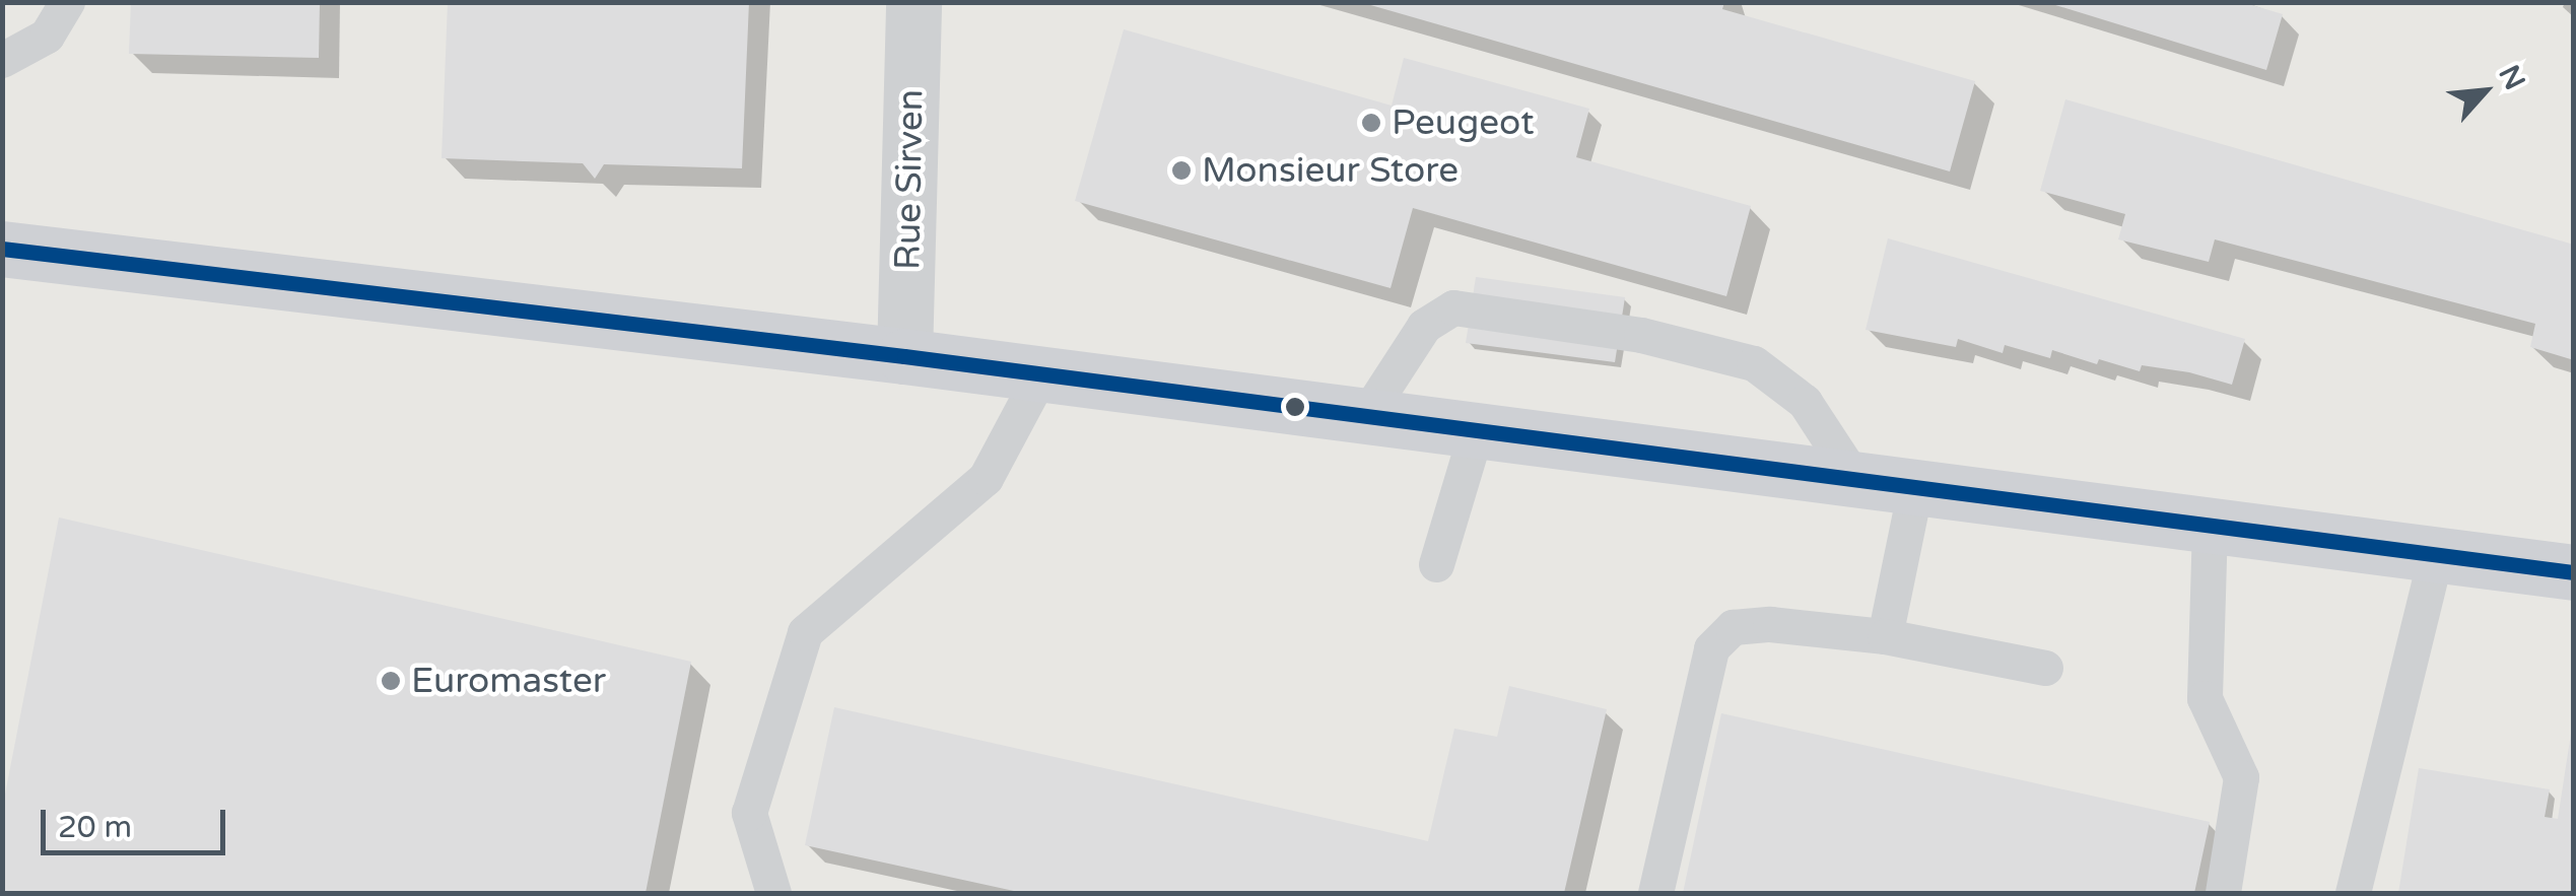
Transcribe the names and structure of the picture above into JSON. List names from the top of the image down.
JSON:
{
  "streets": {
    "street": ["Rue Sirven"]
  },
  "places": ["Peugeot", "Monsieur Store", "Euromaster"],
  "scale_bar": "20 m",
  "north": "top right"
}
